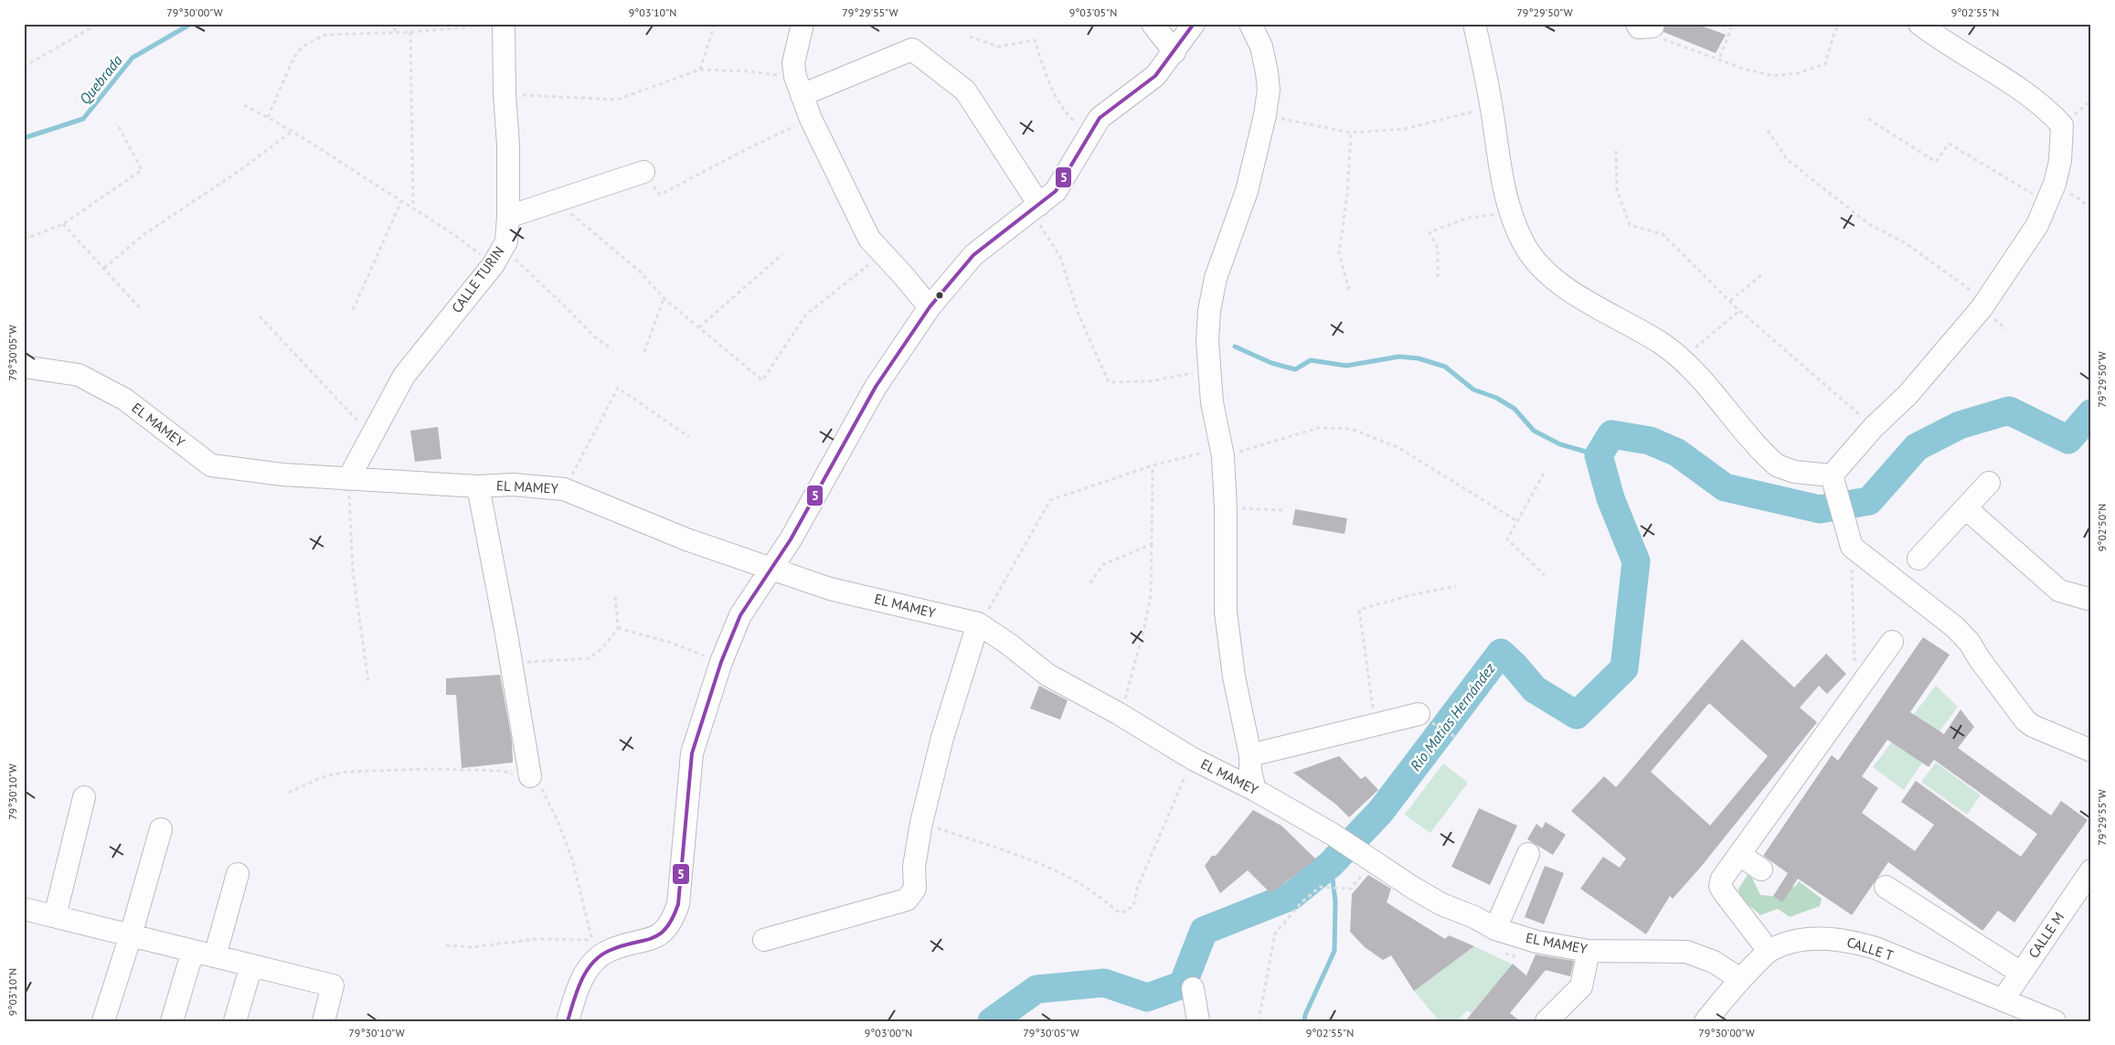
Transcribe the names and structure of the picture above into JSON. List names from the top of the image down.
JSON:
{
  "streets": {
    "street": [
      "CALLE TURIN",
      "EL MAMEY",
      "CALLE M",
      "CALLE T"
    ]
  },
  "crossings": [
    ["CALLE TURIN", "EL MAMEY"],
    ["EL MAMEY", "CALLE T"],
    ["CALLE M", "CALLE T"]
  ],
  "water": ["Quebrada", "Río Matías Hernández"],
  "lines": ["transit line 5"],
  "coordinates": [
    "79°30'00\"W",
    "9°03'10\"N",
    "79°29'55\"W",
    "9°03'05\"N",
    "79°29'50\"W",
    "9°02'55\"N",
    "79°30'05\"W",
    "9°02'50\"N",
    "79°30'10\"W",
    "9°03'00\"N"
  ]
}
